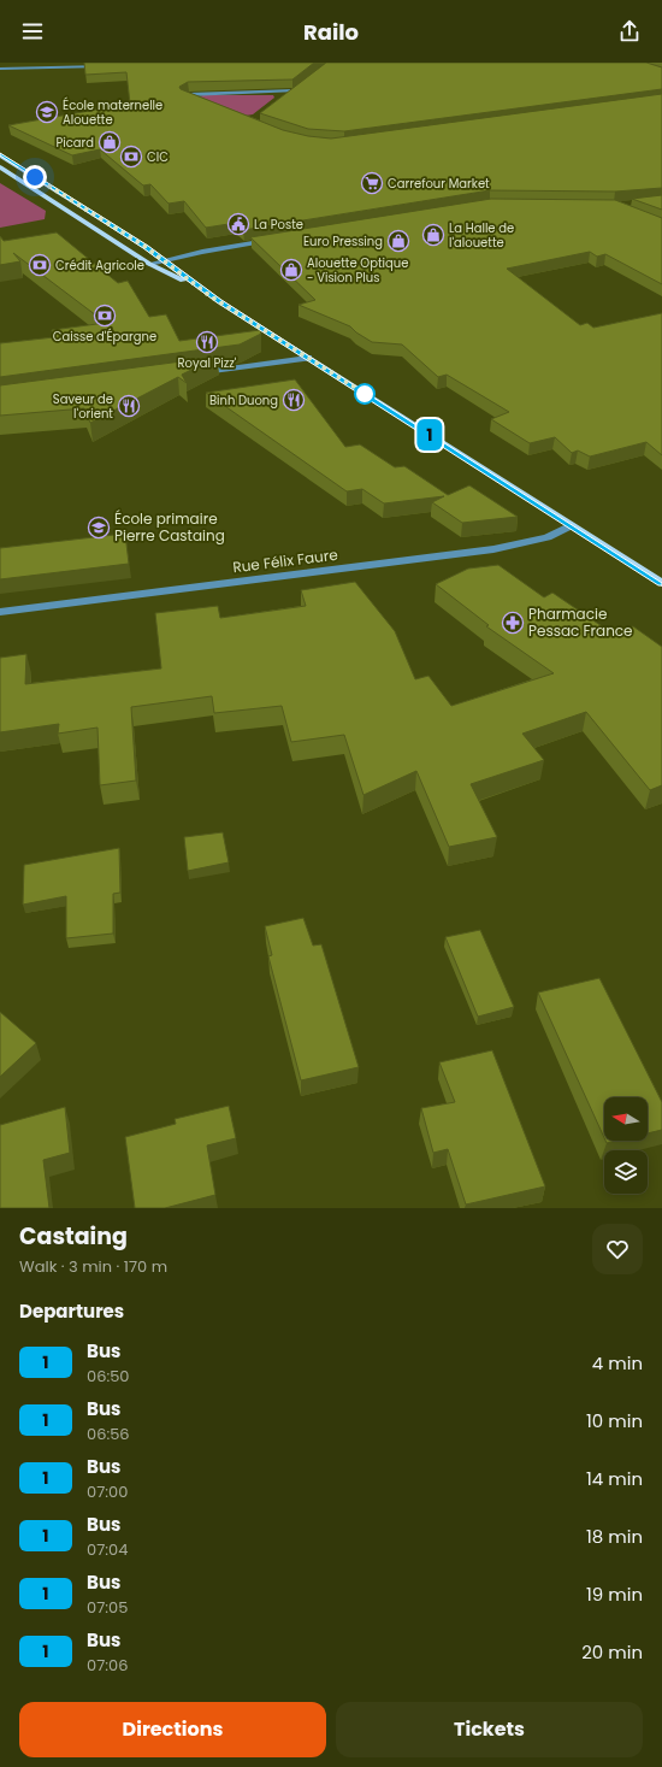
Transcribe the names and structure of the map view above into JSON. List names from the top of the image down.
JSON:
{
  "streets": {
    "street": ["Rue Félix Faure"]
  },
  "places": {
    "school or university": ["École maternelle Alouette", "École primaire Pierre Castaing"],
    "shop": [
      "Picard",
      "La Halle de l'alouette",
      "Euro Pressing",
      "Alouette Optique - Vision Plus"
    ],
    "bank": ["CIC", "Crédit Agricole", "Caisse d'Épargne"],
    "supermarket": ["Carrefour Market"],
    "public building": ["La Poste"],
    "restaurant": ["Royal Pizz'", "Binh Duong", "Saveur de l'orient"],
    "pharmacy": ["Pharmacie Pessac France"]
  },
  "lines": ["bus line 1"],
  "north": "left",
  "page": {
    "header": "Railo",
    "on_map": "1",
    "heading": [
      ["Castaing", "Walk · 3 min · 170 m"],
      "Departures"
    ],
    "list": [
      {
        "mark": "1",
        "name": "Bus",
        "note": "06:50",
        "value": "4 min"
      },
      {
        "mark": "1",
        "name": "Bus",
        "note": "06:56",
        "value": "10 min"
      },
      {
        "mark": "1",
        "name": "Bus",
        "note": "07:00",
        "value": "14 min"
      },
      {
        "mark": "1",
        "name": "Bus",
        "note": "07:04",
        "value": "18 min"
      },
      {
        "mark": "1",
        "name": "Bus",
        "note": "07:05",
        "value": "19 min"
      },
      {
        "mark": "1",
        "name": "Bus",
        "note": "07:06",
        "value": "20 min"
      }
    ],
    "buttons": ["Directions", "Tickets"]
  }
}
